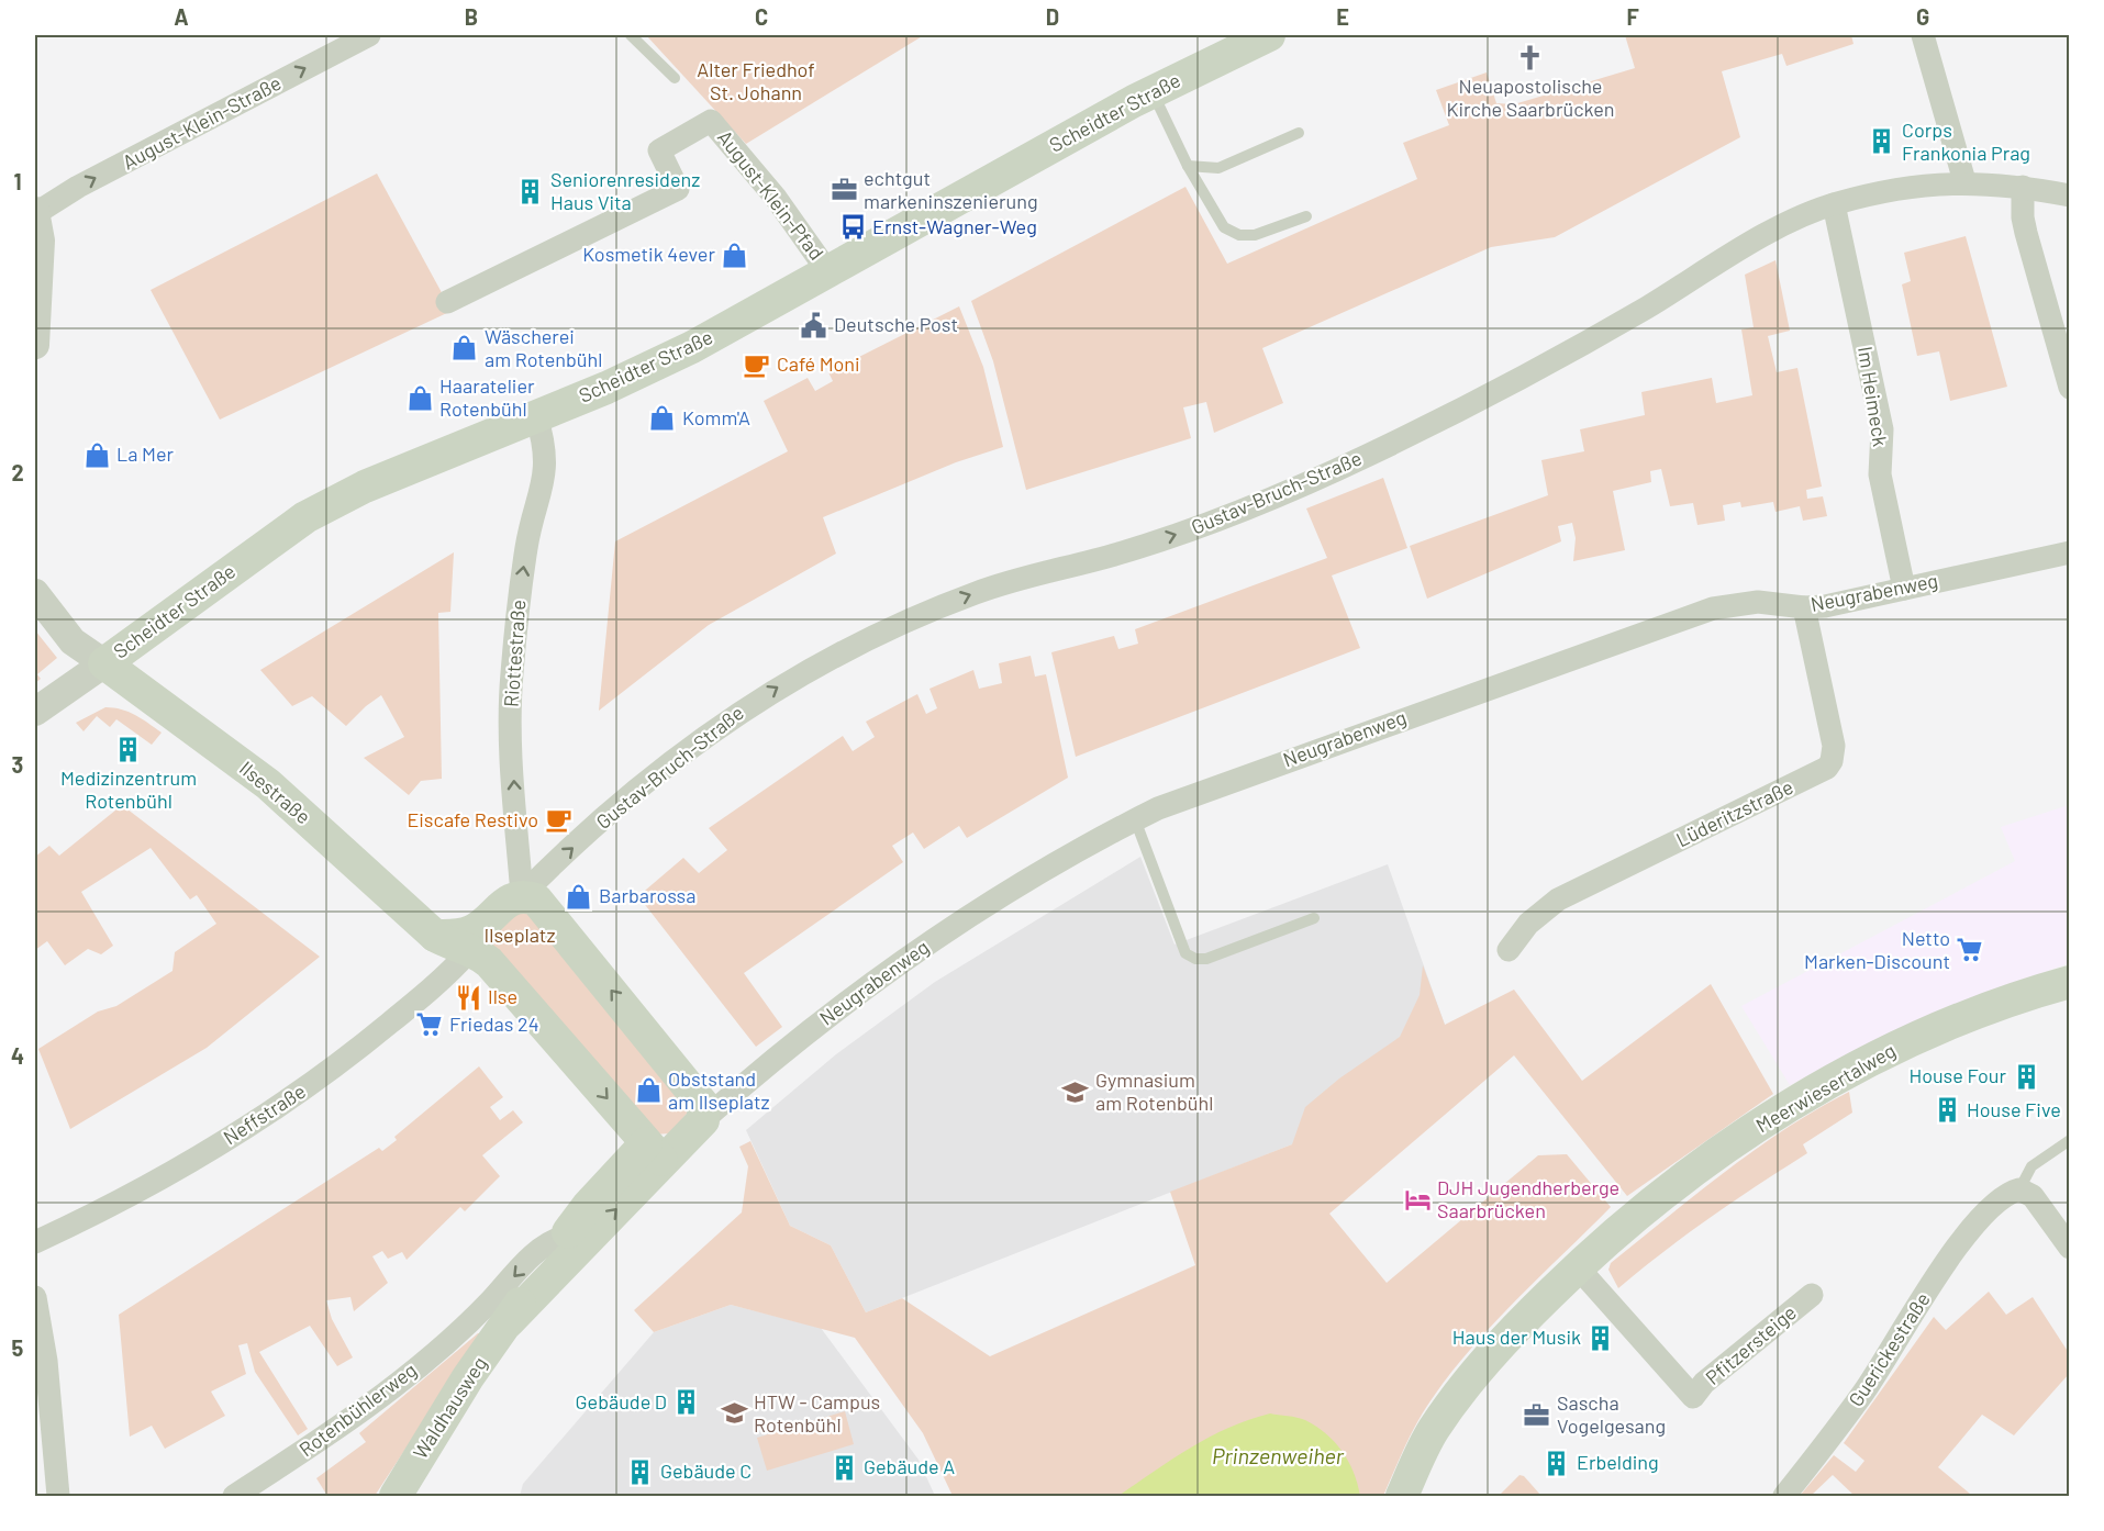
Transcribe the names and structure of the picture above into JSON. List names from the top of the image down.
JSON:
{
  "streets": {
    "main road": [
      "Scheidter Straße",
      "Ilsestraße",
      "Meerwiesertalweg",
      "Waldhausweg"
    ],
    "street": [
      "August-Klein-Straße",
      "August-Klein-Pfad",
      "Im Heimeck",
      "Gustav-Bruch-Straße",
      "Neugrabenweg",
      "Riottestraße",
      "Lüderitzstraße",
      "Neffstraße",
      "Pfitzersteige",
      "Guerickestraße",
      "Rotenbühlerweg"
    ]
  },
  "crossings": [
    ["Scheidter Straße", "August-Klein-Pfad"],
    ["Scheidter Straße", "Riottestraße"],
    ["Scheidter Straße", "Ilsestraße"],
    ["Im Heimeck", "Gustav-Bruch-Straße"],
    ["Im Heimeck", "Neugrabenweg"],
    ["Gustav-Bruch-Straße", "Riottestraße"],
    ["Neugrabenweg", "Lüderitzstraße"],
    ["Ilsestraße", "Neffstraße"],
    ["Meerwiesertalweg", "Pfitzersteige"]
  ],
  "one_way": ["August-Klein-Straße", "Gustav-Bruch-Straße", "Riottestraße"],
  "water": ["Prinzenweiher"],
  "parks": ["Alter Friedhof St. Johann", "Ilseplatz"],
  "places": {
    "church": ["Neuapostolische Kirche Saarbrücken"],
    "building": [
      "Corps Frankonia Prag",
      "Seniorenresidenz Haus Vita",
      "Medizinzentrum Rotenbühl",
      "House Four",
      "House Five",
      "Haus der Musik",
      "Gebäude D",
      "Erbelding",
      "Gebäude A",
      "Gebäude C"
    ],
    "office": ["echtgut markeninszenierung", "Sascha Vogelgesang"],
    "bus stop": ["Ernst-Wagner-Weg"],
    "shop": [
      "Kosmetik 4ever",
      "Wäscherei am Rotenbühl",
      "Haaratelier Rotenbühl",
      "Komm'A",
      "La Mer",
      "Barbarossa",
      "Obststand am Ilseplatz"
    ],
    "public building": ["Deutsche Post"],
    "cafe": ["Café Moni", "Eiscafe Restivo"],
    "supermarket": ["Netto Marken-Discount", "Friedas 24"],
    "restaurant": ["Ilse"],
    "school or university": ["Gymnasium am Rotenbühl", "HTW - Campus Rotenbühl"],
    "hotel": ["DJH Jugendherberge Saarbrücken"]
  },
  "grid": {
    "columns": [
      "A",
      "B",
      "C",
      "D",
      "E",
      "F",
      "G"
    ],
    "rows": [
      "1",
      "2",
      "3",
      "4",
      "5"
    ]
  }
}
